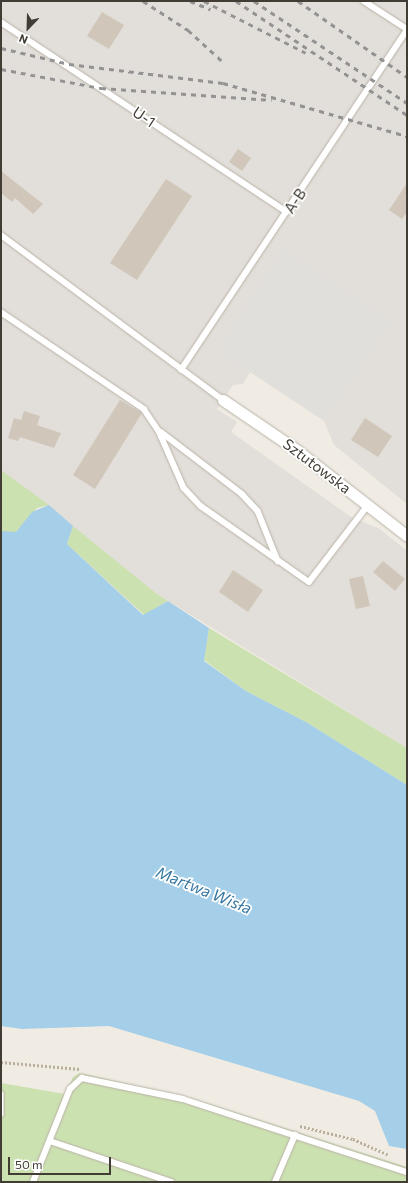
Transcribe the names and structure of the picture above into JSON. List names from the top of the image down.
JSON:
{
  "streets": {
    "street": ["Sztutowska"],
    "lane": ["U-1", "A-B"]
  },
  "crossings": [
    ["U-1", "A-B"]
  ],
  "water": ["Martwa Wisła"],
  "scale_bar": "50 m",
  "north": "bottom left"
}
